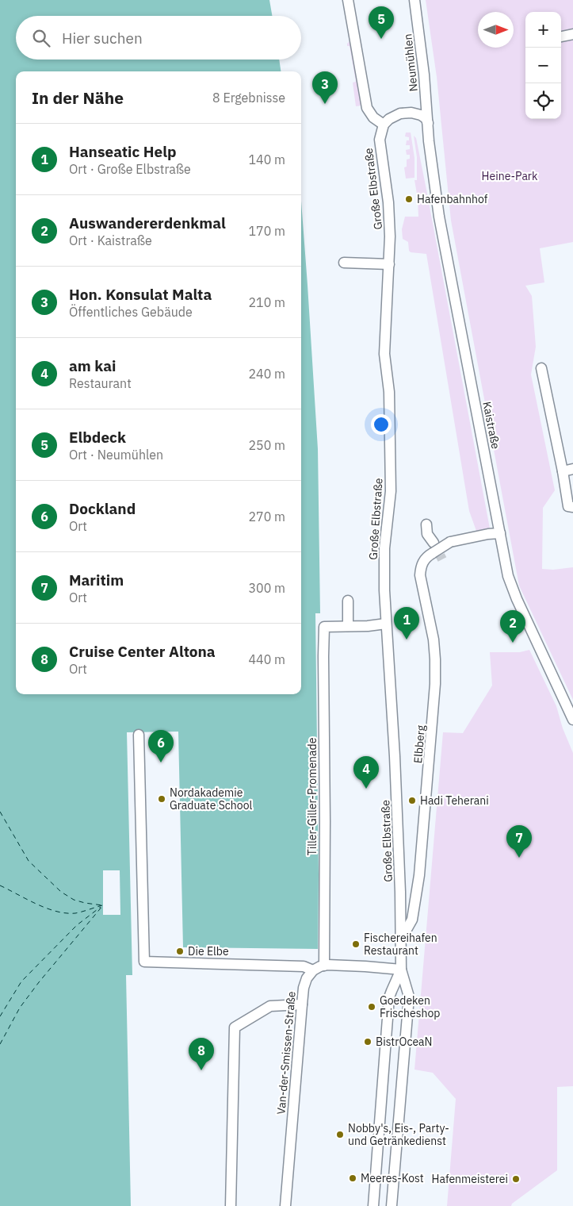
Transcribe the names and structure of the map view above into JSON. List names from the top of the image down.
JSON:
{
  "streets": {
    "street": [
      "Neumühlen",
      "Große Elbstraße",
      "Kaistraße",
      "Elbberg",
      "Tiller-Giller-Promenade",
      "Van-der-Smissen-Straße"
    ]
  },
  "crossings": [
    ["Neumühlen", "Kaistraße"],
    ["Große Elbstraße", "Elbberg"],
    ["Kaistraße", "Elbberg"]
  ],
  "parks": ["Heine-Park"],
  "places": [
    "Hafenbahnhof",
    "Nordakademie Graduate School",
    "Hadi Teherani",
    "Fischereihafen Restaurant",
    "Die Elbe",
    "Goedeken Frischeshop",
    "BistrOceaN",
    "Nobby's, Eis-, Party- und Getränkedienst",
    "Meeres-Kost",
    "Hafenmeisterei"
  ],
  "north": "right",
  "page": {
    "pins": [
      "5",
      "3",
      "1",
      "2",
      "6",
      "4",
      "7",
      "8"
    ],
    "map_buttons": ["+", "−"],
    "search": "Hier suchen",
    "heading": ["In der Nähe", "8 Ergebnisse"],
    "list": [
      {
        "mark": "1",
        "name": "Hanseatic Help",
        "note": "Ort · Große Elbstraße",
        "value": "140 m"
      },
      {
        "mark": "2",
        "name": "Auswandererdenkmal",
        "note": "Ort · Kaistraße",
        "value": "170 m"
      },
      {
        "mark": "3",
        "name": "Hon. Konsulat Malta",
        "note": "Öffentliches Gebäude",
        "value": "210 m"
      },
      {
        "mark": "4",
        "name": "am kai",
        "note": "Restaurant",
        "value": "240 m"
      },
      {
        "mark": "5",
        "name": "Elbdeck",
        "note": "Ort · Neumühlen",
        "value": "250 m"
      },
      {
        "mark": "6",
        "name": "Dockland",
        "note": "Ort",
        "value": "270 m"
      },
      {
        "mark": "7",
        "name": "Maritim",
        "note": "Ort",
        "value": "300 m"
      },
      {
        "mark": "8",
        "name": "Cruise Center Altona",
        "note": "Ort",
        "value": "440 m"
      }
    ]
  }
}
